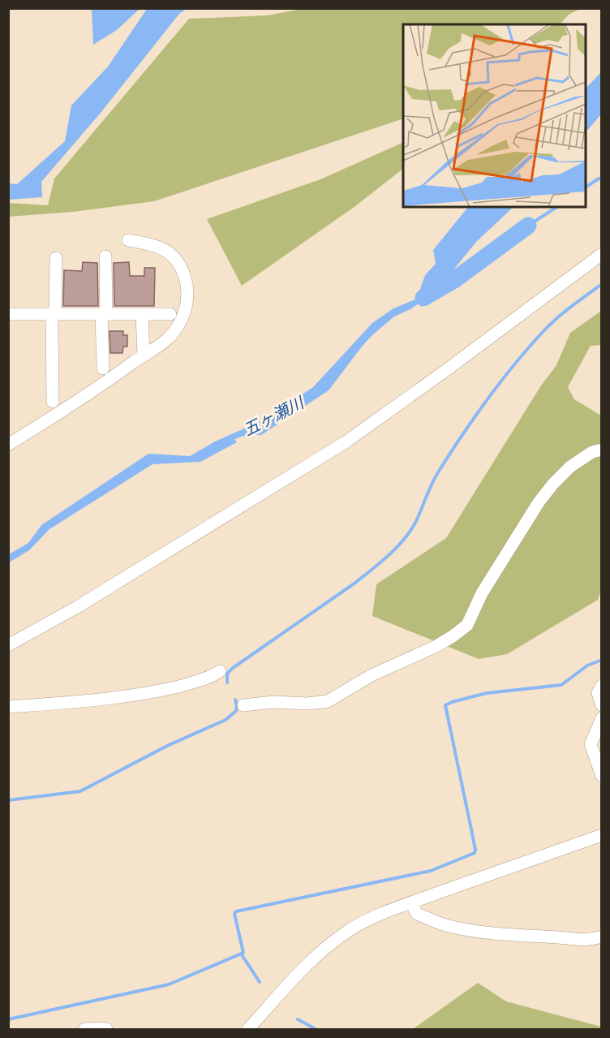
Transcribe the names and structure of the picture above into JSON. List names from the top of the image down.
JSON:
{
  "water": ["五ヶ瀬川"]
}
